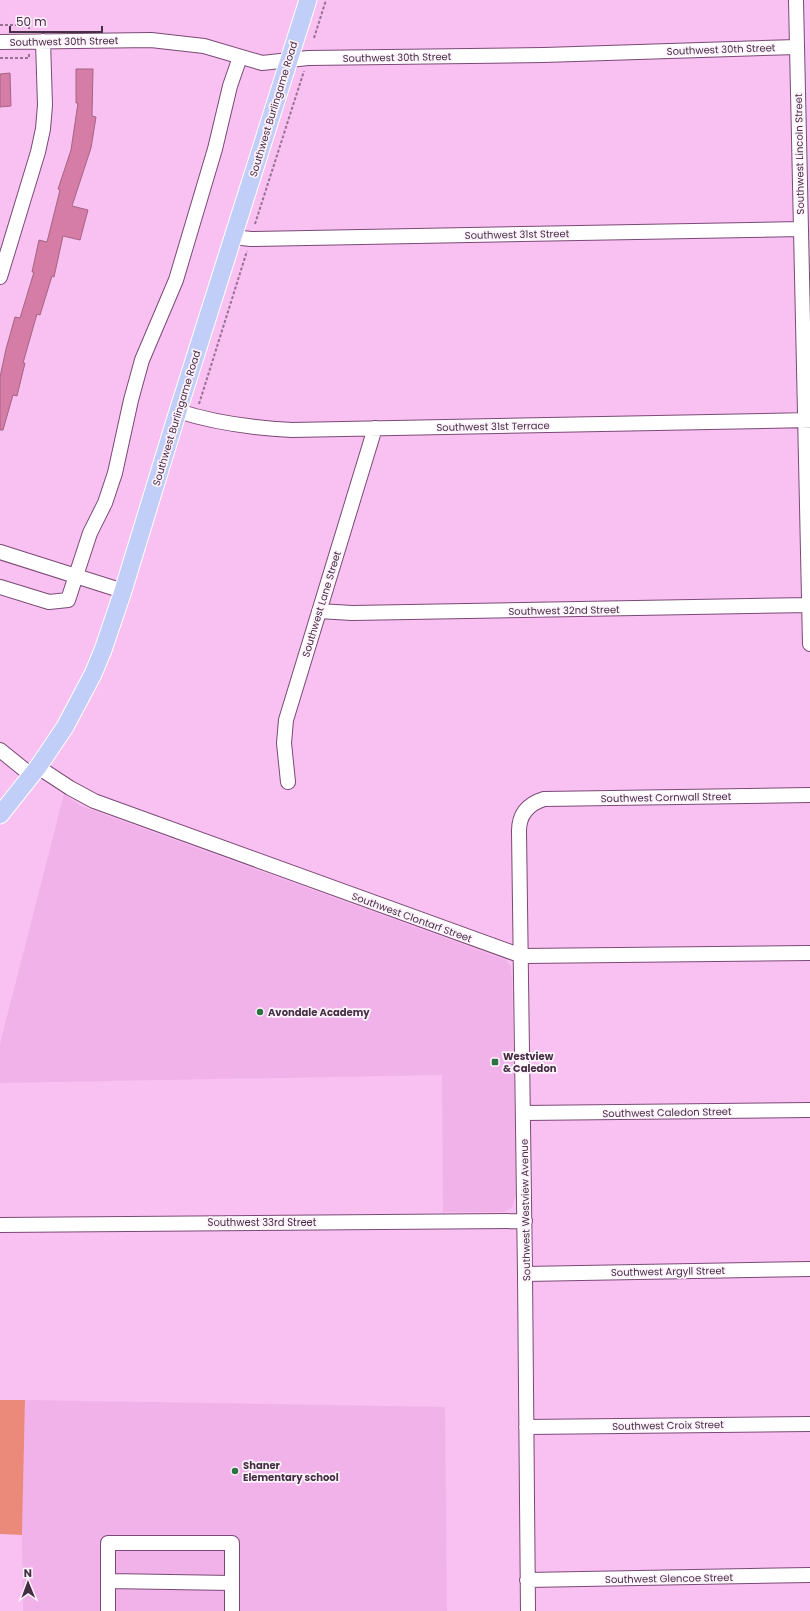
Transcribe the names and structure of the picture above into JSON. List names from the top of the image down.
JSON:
{
  "streets": {
    "main road": ["Southwest Burlingame Road"],
    "street": [
      "Southwest 30th Street",
      "Southwest Lincoln Street",
      "Southwest 31st Street",
      "Southwest 31st Terrace",
      "Southwest Lane Street",
      "Southwest 32nd Street",
      "Southwest Cornwall Street",
      "Southwest Clontarf Street",
      "Southwest Caledon Street",
      "Southwest Westview Avenue",
      "Southwest 33rd Street",
      "Southwest Argyll Street",
      "Southwest Croix Street",
      "Southwest Glencoe Street"
    ]
  },
  "crossings": [
    ["Southwest 30th Street", "Southwest Burlingame Road"],
    ["Southwest 30th Street", "Southwest Lincoln Street"],
    ["Southwest Burlingame Road", "Southwest 31st Street"],
    ["Southwest Burlingame Road", "Southwest 31st Terrace"],
    ["Southwest Burlingame Road", "Southwest Clontarf Street"],
    ["Southwest Lincoln Street", "Southwest 31st Street"],
    ["Southwest Lincoln Street", "Southwest 31st Terrace"],
    ["Southwest Lincoln Street", "Southwest 32nd Street"],
    ["Southwest 31st Terrace", "Southwest Lane Street"],
    ["Southwest Lane Street", "Southwest 32nd Street"],
    ["Southwest Cornwall Street", "Southwest Westview Avenue"],
    ["Southwest Clontarf Street", "Southwest Westview Avenue"],
    ["Southwest Caledon Street", "Southwest Westview Avenue"],
    ["Southwest Westview Avenue", "Southwest 33rd Street"],
    ["Southwest Westview Avenue", "Southwest Argyll Street"],
    ["Southwest Westview Avenue", "Southwest Croix Street"],
    ["Southwest Westview Avenue", "Southwest Glencoe Street"]
  ],
  "places": {
    "other": ["Avondale Academy", "Shaner Elementary school"],
    "transit": ["Westview & Caledon"]
  },
  "scale_bar": "50 m",
  "north": "top"
}
